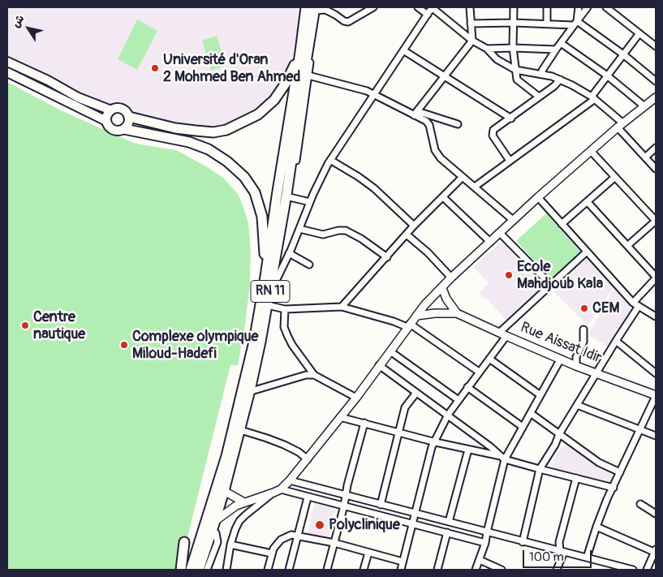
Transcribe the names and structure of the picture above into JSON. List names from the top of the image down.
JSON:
{
  "streets": {
    "highway": ["RN 11"],
    "street": ["Rue Aissat Idir"]
  },
  "places": [
    "Université d'Oran 2 Mohmed Ben Ahmed",
    "Ecole Mahdjoub Kala",
    "CEM",
    "Centre nautique",
    "Complexe olympique Miloud-Hadefi",
    "Polyclinique"
  ],
  "scale_bar": "100 m",
  "north": "top left"
}
